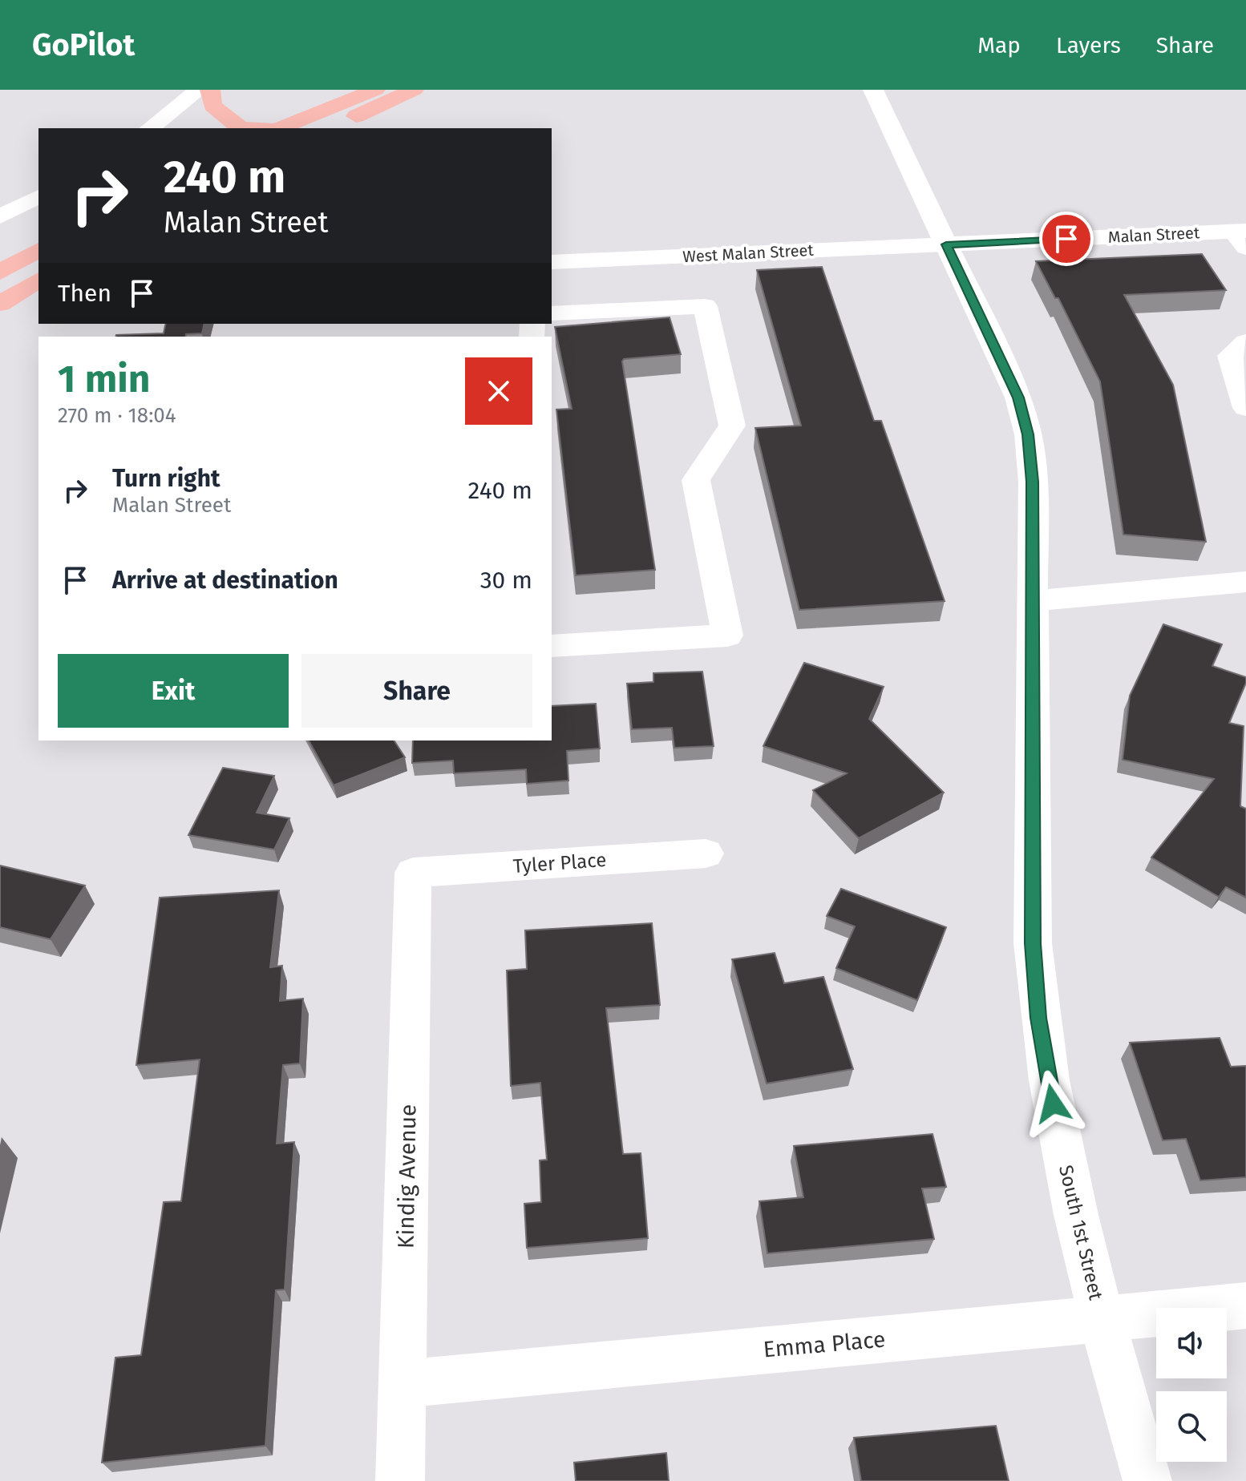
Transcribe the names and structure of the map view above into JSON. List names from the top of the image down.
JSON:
{
  "streets": {
    "street": [
      "Malan Street",
      "West Malan Street",
      "Tyler Place",
      "Kindig Avenue",
      "South 1st Street",
      "Emma Place"
    ]
  },
  "crossings": [
    ["Malan Street", "West Malan Street"],
    ["Malan Street", "South 1st Street"],
    ["West Malan Street", "South 1st Street"],
    ["Tyler Place", "Kindig Avenue"],
    ["Kindig Avenue", "Emma Place"],
    ["South 1st Street", "Emma Place"]
  ],
  "page": {
    "header": "GoPilot",
    "nav": ["Map", "Layers", "Share"],
    "turn": ["240 m", "Malan Street"],
    "then": "Then",
    "heading": ["1 min", "270 m · 18:04"],
    "list": [
      {
        "name": "Turn right",
        "note": "Malan Street",
        "value": "240 m"
      },
      {
        "name": "Arrive at destination",
        "value": "30 m"
      }
    ],
    "buttons": ["Exit", "Share"]
  }
}
